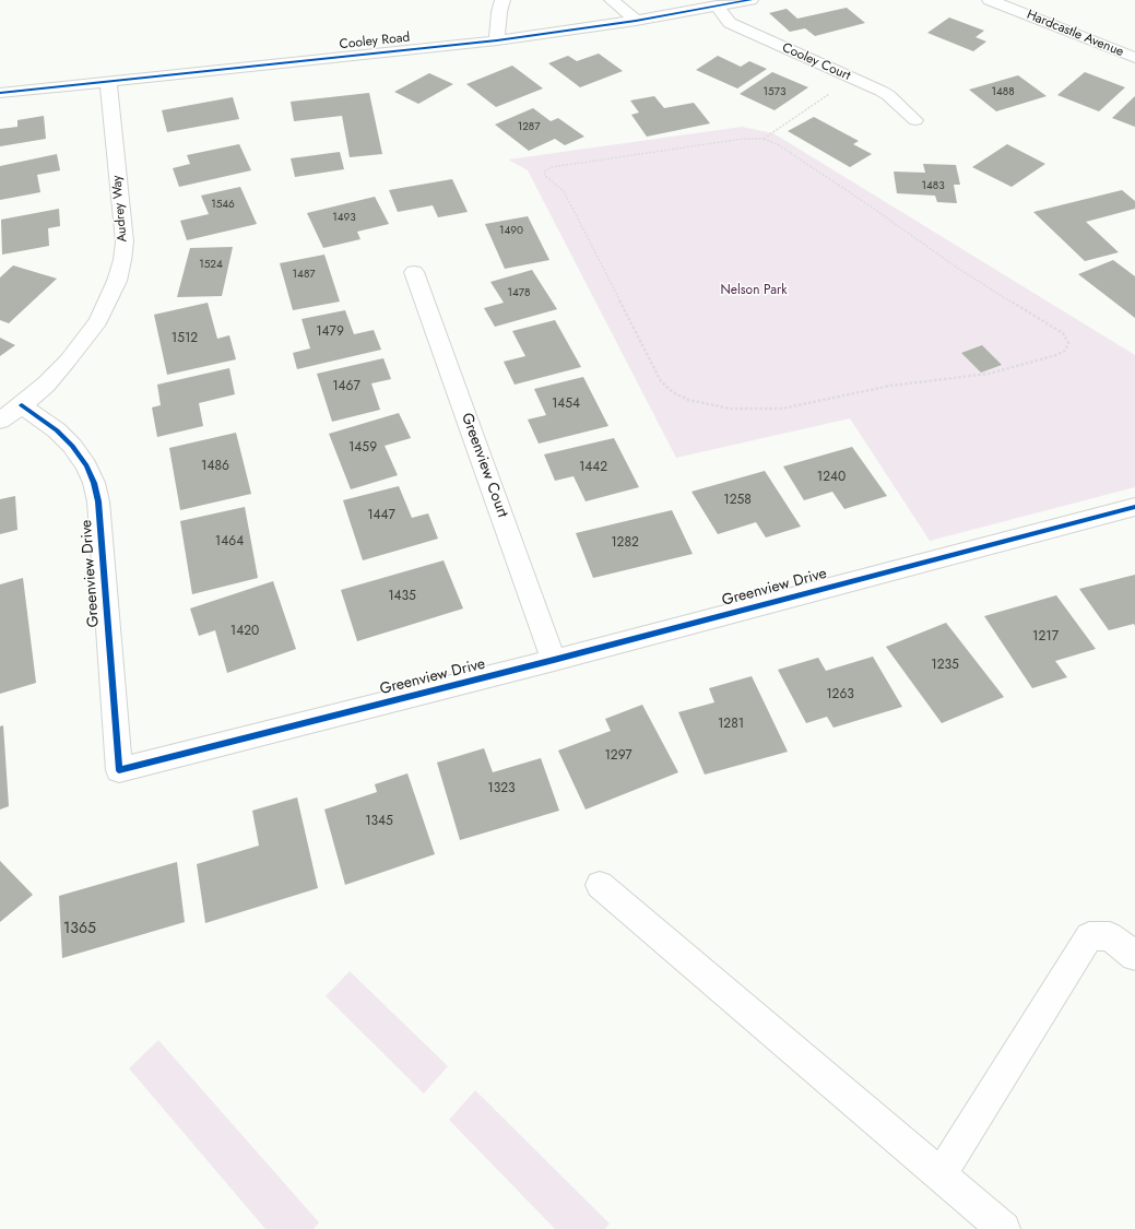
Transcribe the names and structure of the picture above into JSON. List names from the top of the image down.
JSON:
{
  "streets": {
    "street": [
      "Hardcastle Avenue",
      "Cooley Road",
      "Cooley Court",
      "Audrey Way",
      "Greenview Court",
      "Greenview Drive"
    ]
  },
  "crossings": [
    ["Cooley Road", "Cooley Court"],
    ["Cooley Road", "Audrey Way"],
    ["Audrey Way", "Greenview Drive"],
    ["Greenview Court", "Greenview Drive"]
  ],
  "parks": ["Nelson Park"],
  "house_numbers": [
    "1573",
    "1488",
    "1287",
    "1483",
    "1546",
    "1493",
    "1490",
    "1524",
    "1487",
    "1478",
    "1479",
    "1512",
    "1467",
    "1454",
    "1459",
    "1486",
    "1442",
    "1240",
    "1258",
    "1447",
    "1464",
    "1282",
    "1435",
    "1420",
    "1217",
    "1235",
    "1263",
    "1281",
    "1297",
    "1323",
    "1345",
    "1365"
  ]
}
